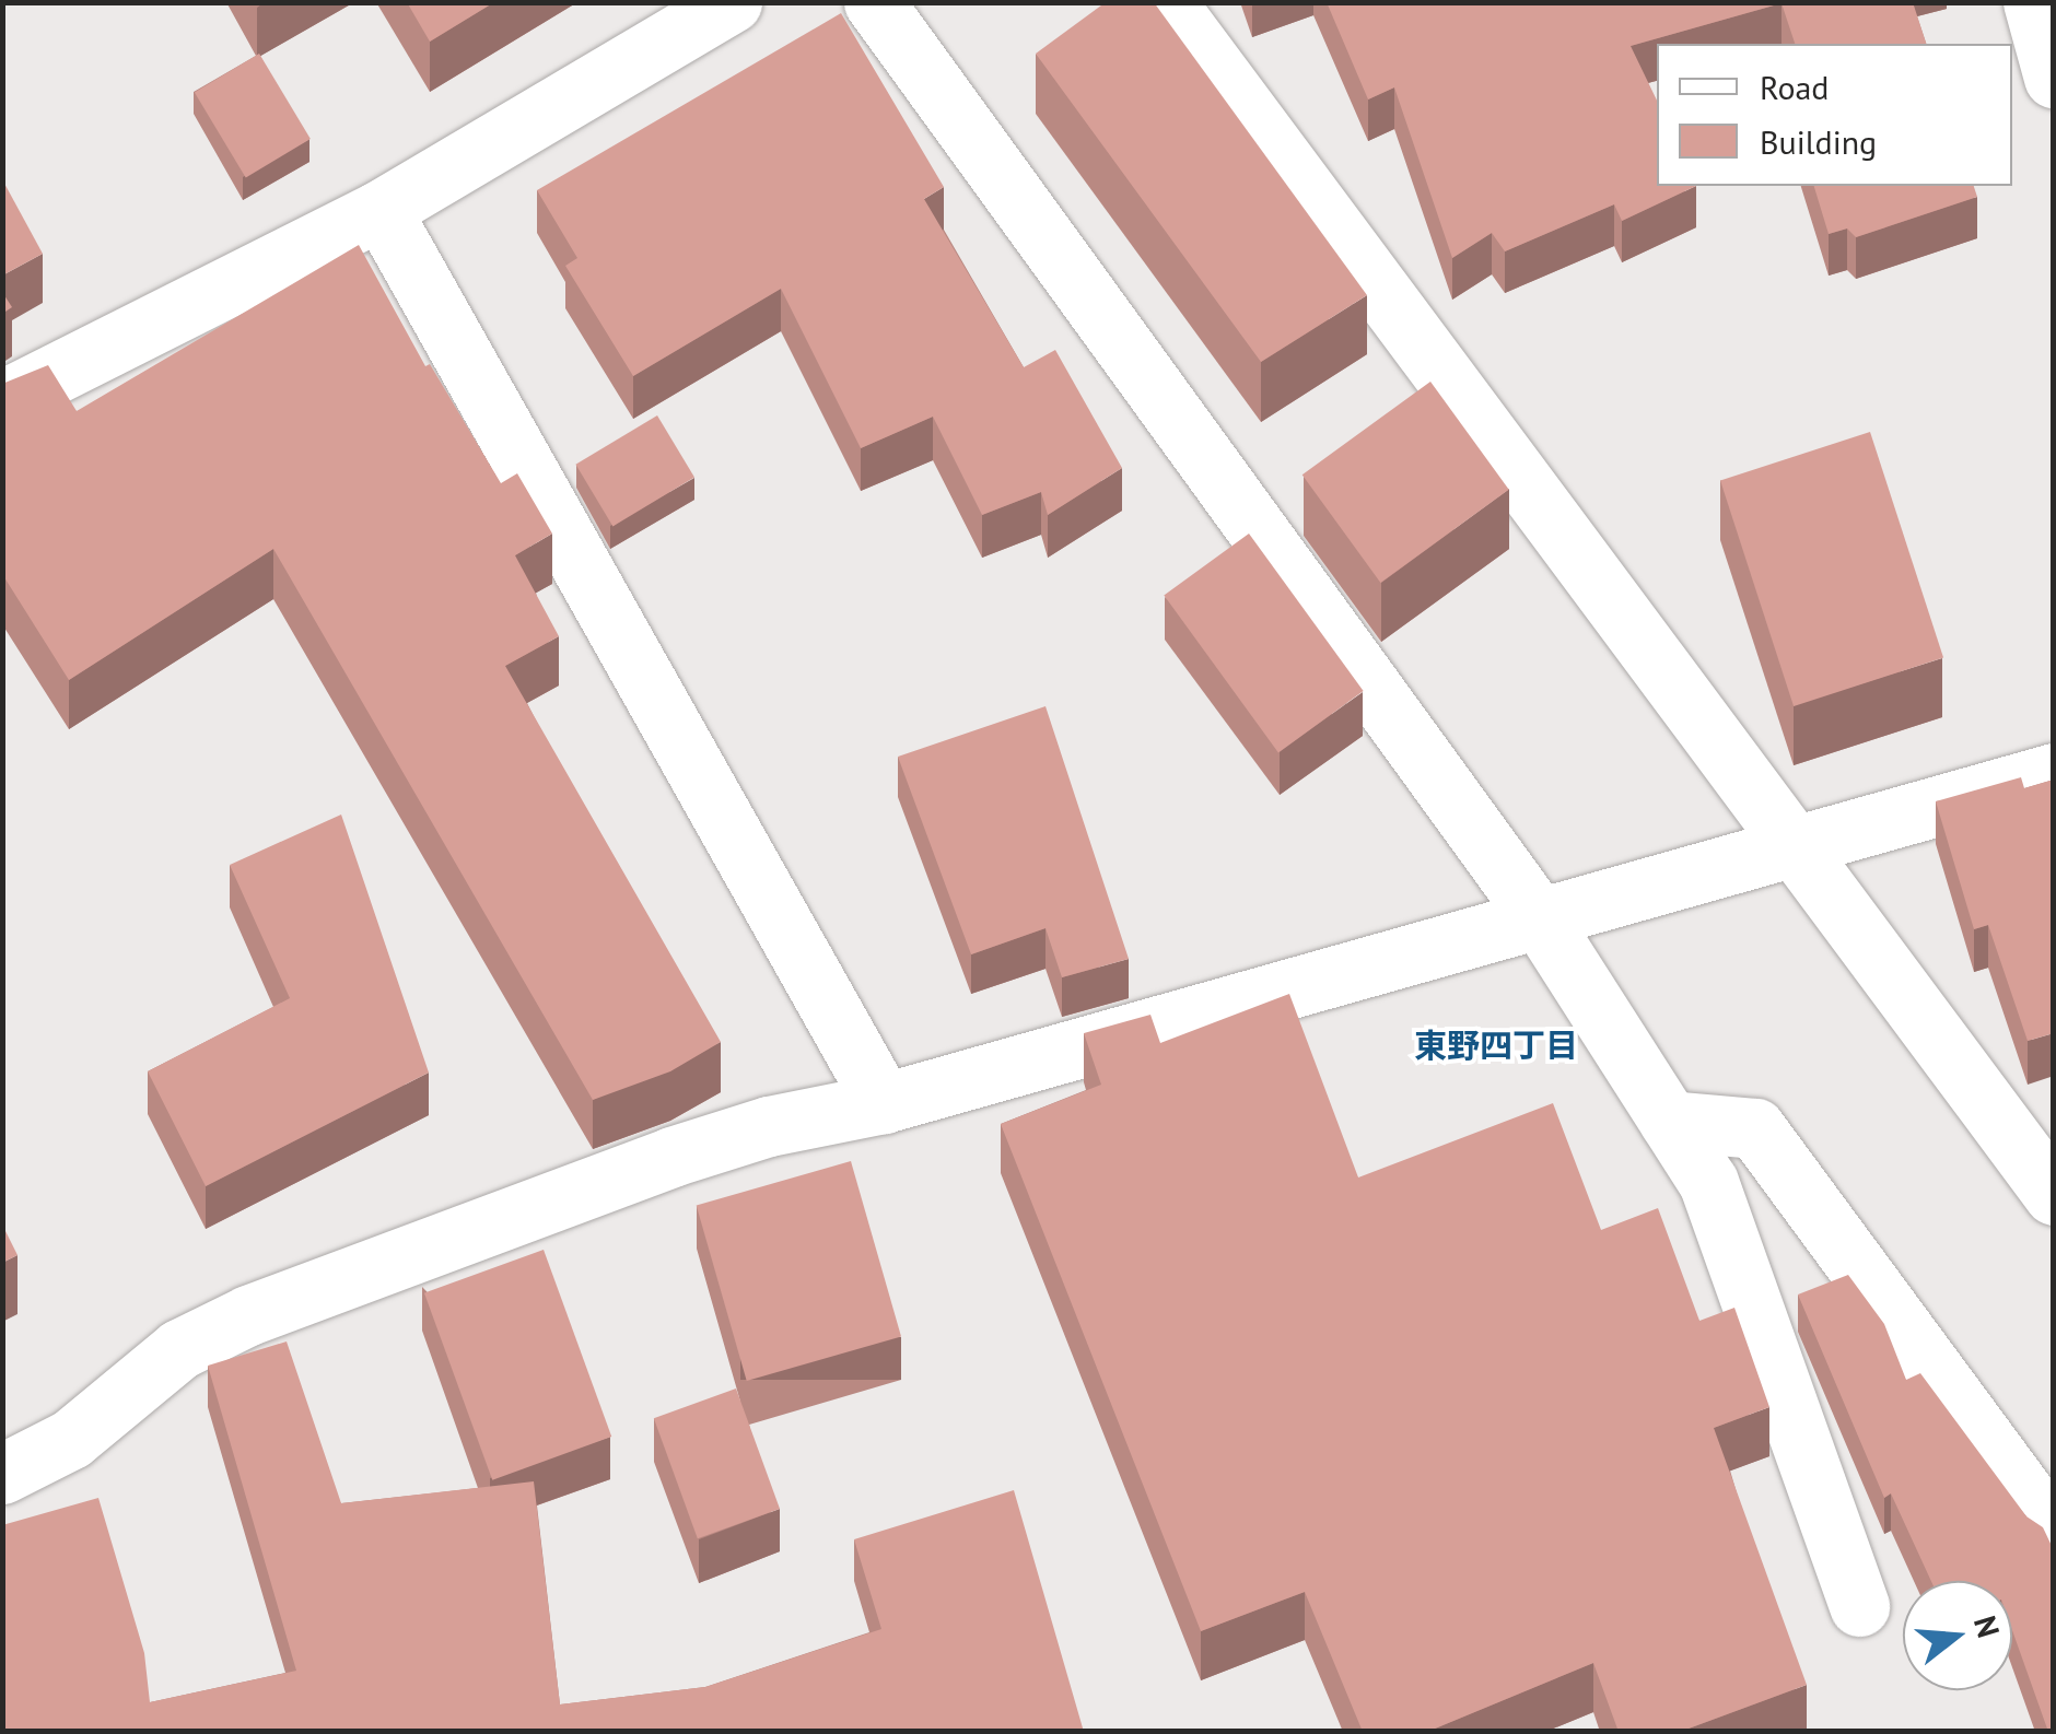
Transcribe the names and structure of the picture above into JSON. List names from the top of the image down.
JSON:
{
  "districts": ["東野四丁目"],
  "legend": ["Road", "Building"],
  "north": "right"
}
